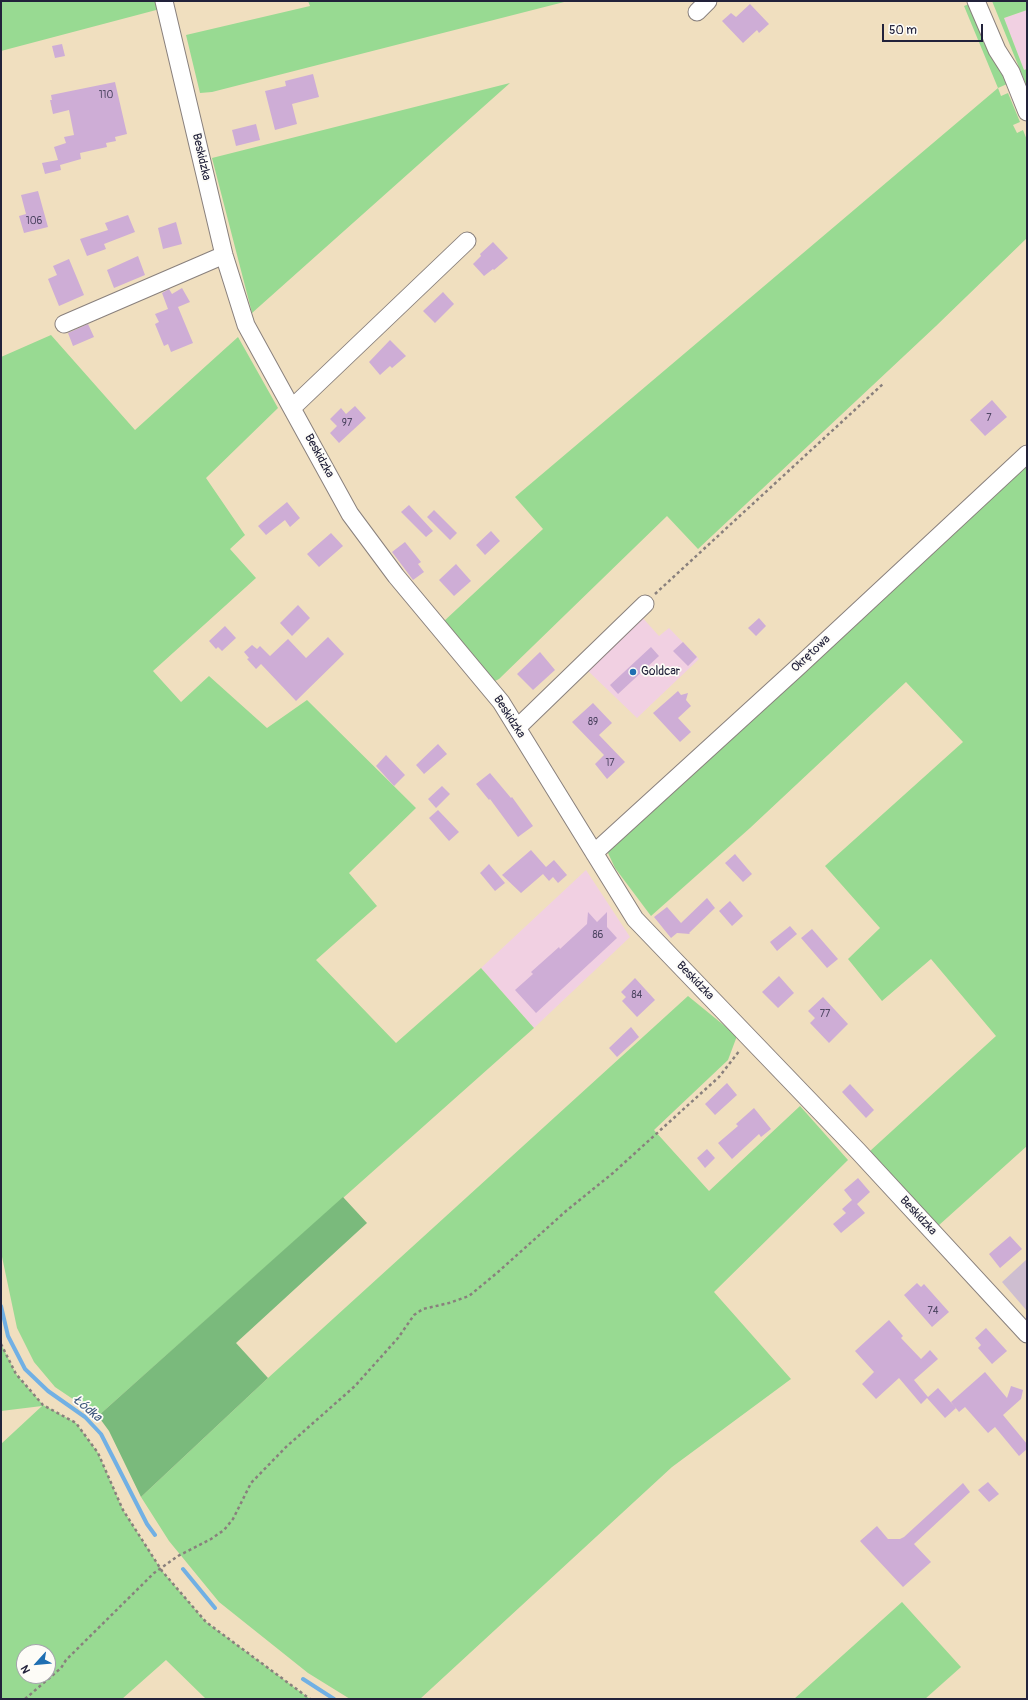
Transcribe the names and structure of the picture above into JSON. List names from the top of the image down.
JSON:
{
  "streets": {
    "street": ["Beskidzka", "Okrętowa"]
  },
  "crossings": [
    ["Beskidzka", "Okrętowa"]
  ],
  "water": ["Łódka"],
  "places": ["Goldcar"],
  "house_numbers": [
    "110",
    "106",
    "7",
    "97",
    "89",
    "17",
    "86",
    "84",
    "77",
    "74"
  ],
  "scale_bar": "50 m",
  "north": "bottom left"
}
